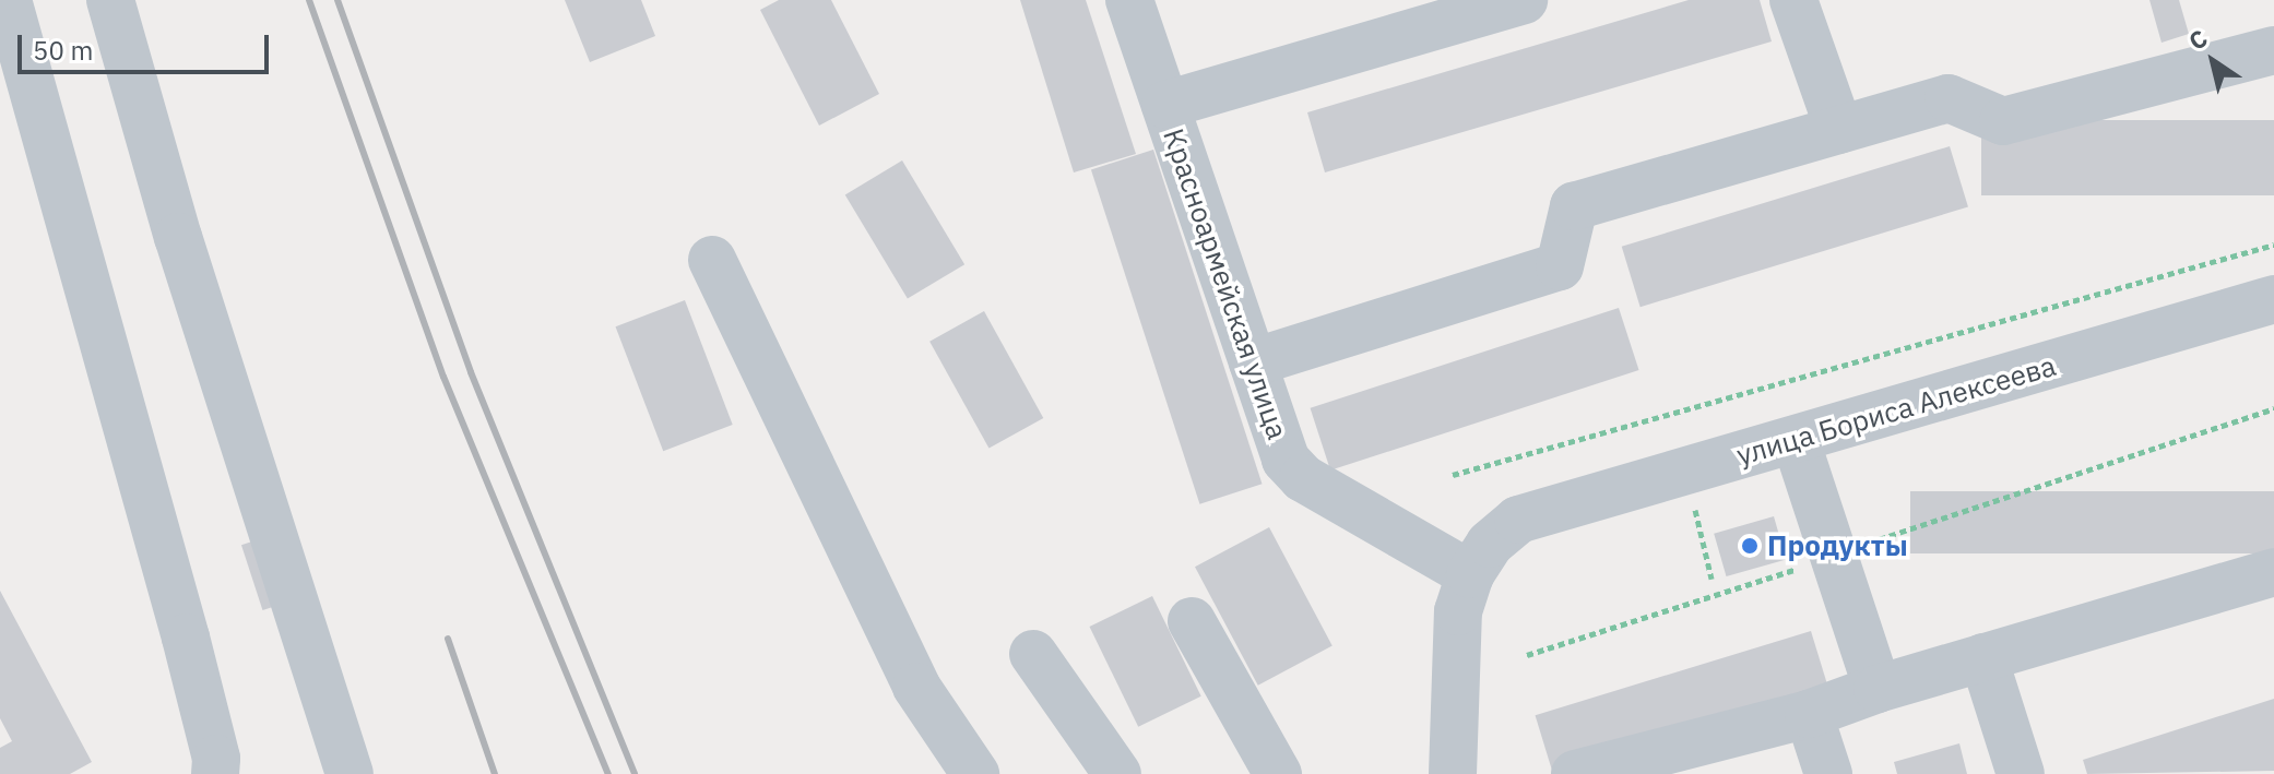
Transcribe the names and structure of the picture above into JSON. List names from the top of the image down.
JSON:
{
  "streets": {
    "street": ["Красноармейская улица", "улица Бориса Алексеева"]
  },
  "crossings": [
    ["Красноармейская улица", "улица Бориса Алексеева"]
  ],
  "places": ["Продукты"],
  "scale_bar": "50 m",
  "north": "top left"
}
